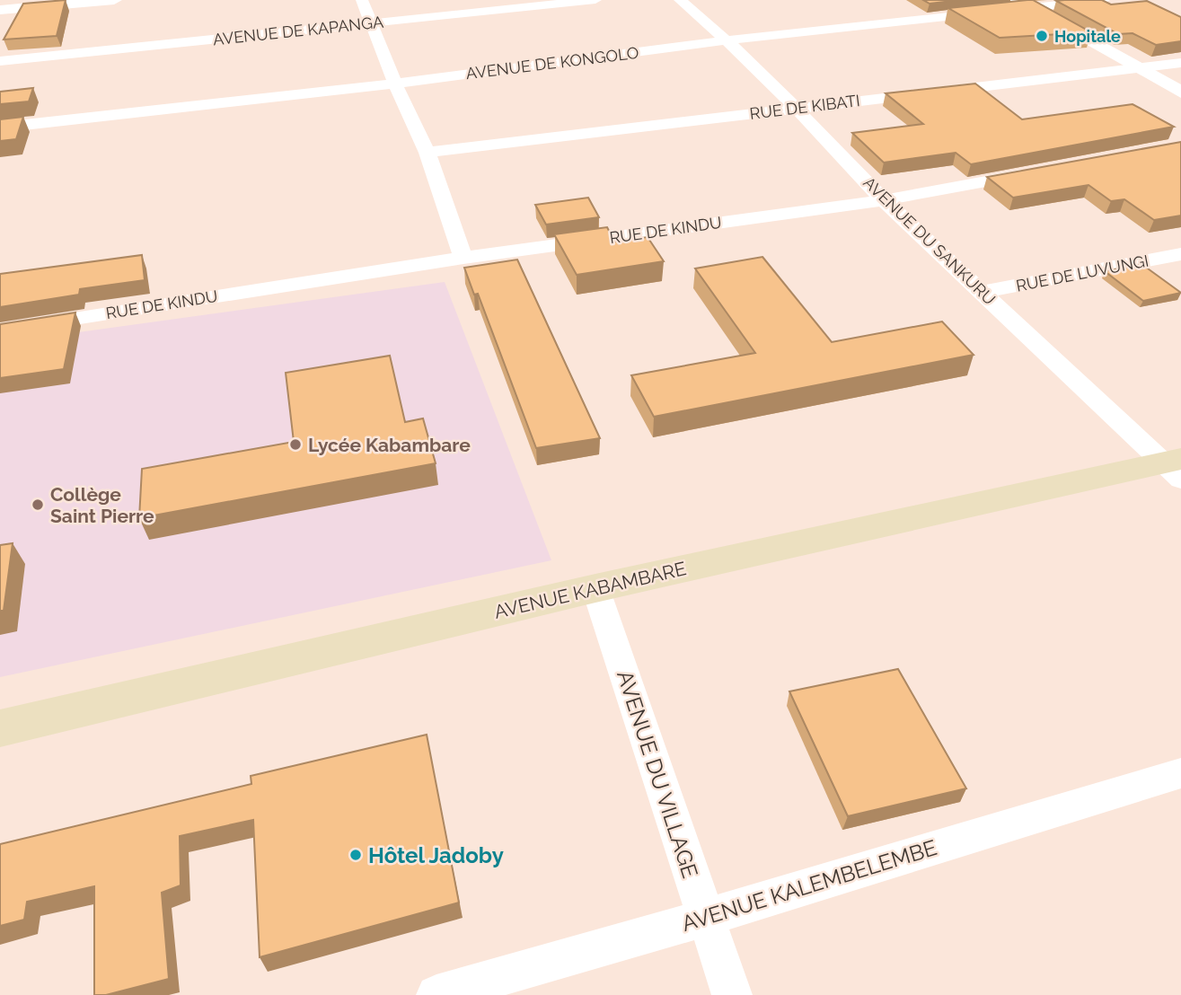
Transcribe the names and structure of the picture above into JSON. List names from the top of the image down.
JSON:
{
  "streets": {
    "main road": ["AVENUE KABAMBARE"],
    "street": [
      "AVENUE DE KAPANGA",
      "AVENUE DE KONGOLO",
      "RUE DE KIBATI",
      "RUE DE KINDU",
      "AVENUE DU SANKURU",
      "RUE DE LUVUNGI",
      "AVENUE DU VILLAGE",
      "AVENUE KALEMBELEMBE"
    ]
  },
  "crossings": [
    ["AVENUE DE KONGOLO", "AVENUE DU SANKURU"],
    ["RUE DE KIBATI", "AVENUE DU SANKURU"],
    ["RUE DE KINDU", "AVENUE DU SANKURU"],
    ["AVENUE DU SANKURU", "RUE DE LUVUNGI"],
    ["AVENUE DU SANKURU", "AVENUE KABAMBARE"],
    ["AVENUE KABAMBARE", "AVENUE DU VILLAGE"],
    ["AVENUE DU VILLAGE", "AVENUE KALEMBELEMBE"]
  ],
  "places": [
    "Hopitale",
    "Lycée Kabambare",
    "Collège Saint Pierre",
    "Hôtel Jadoby"
  ]
}
